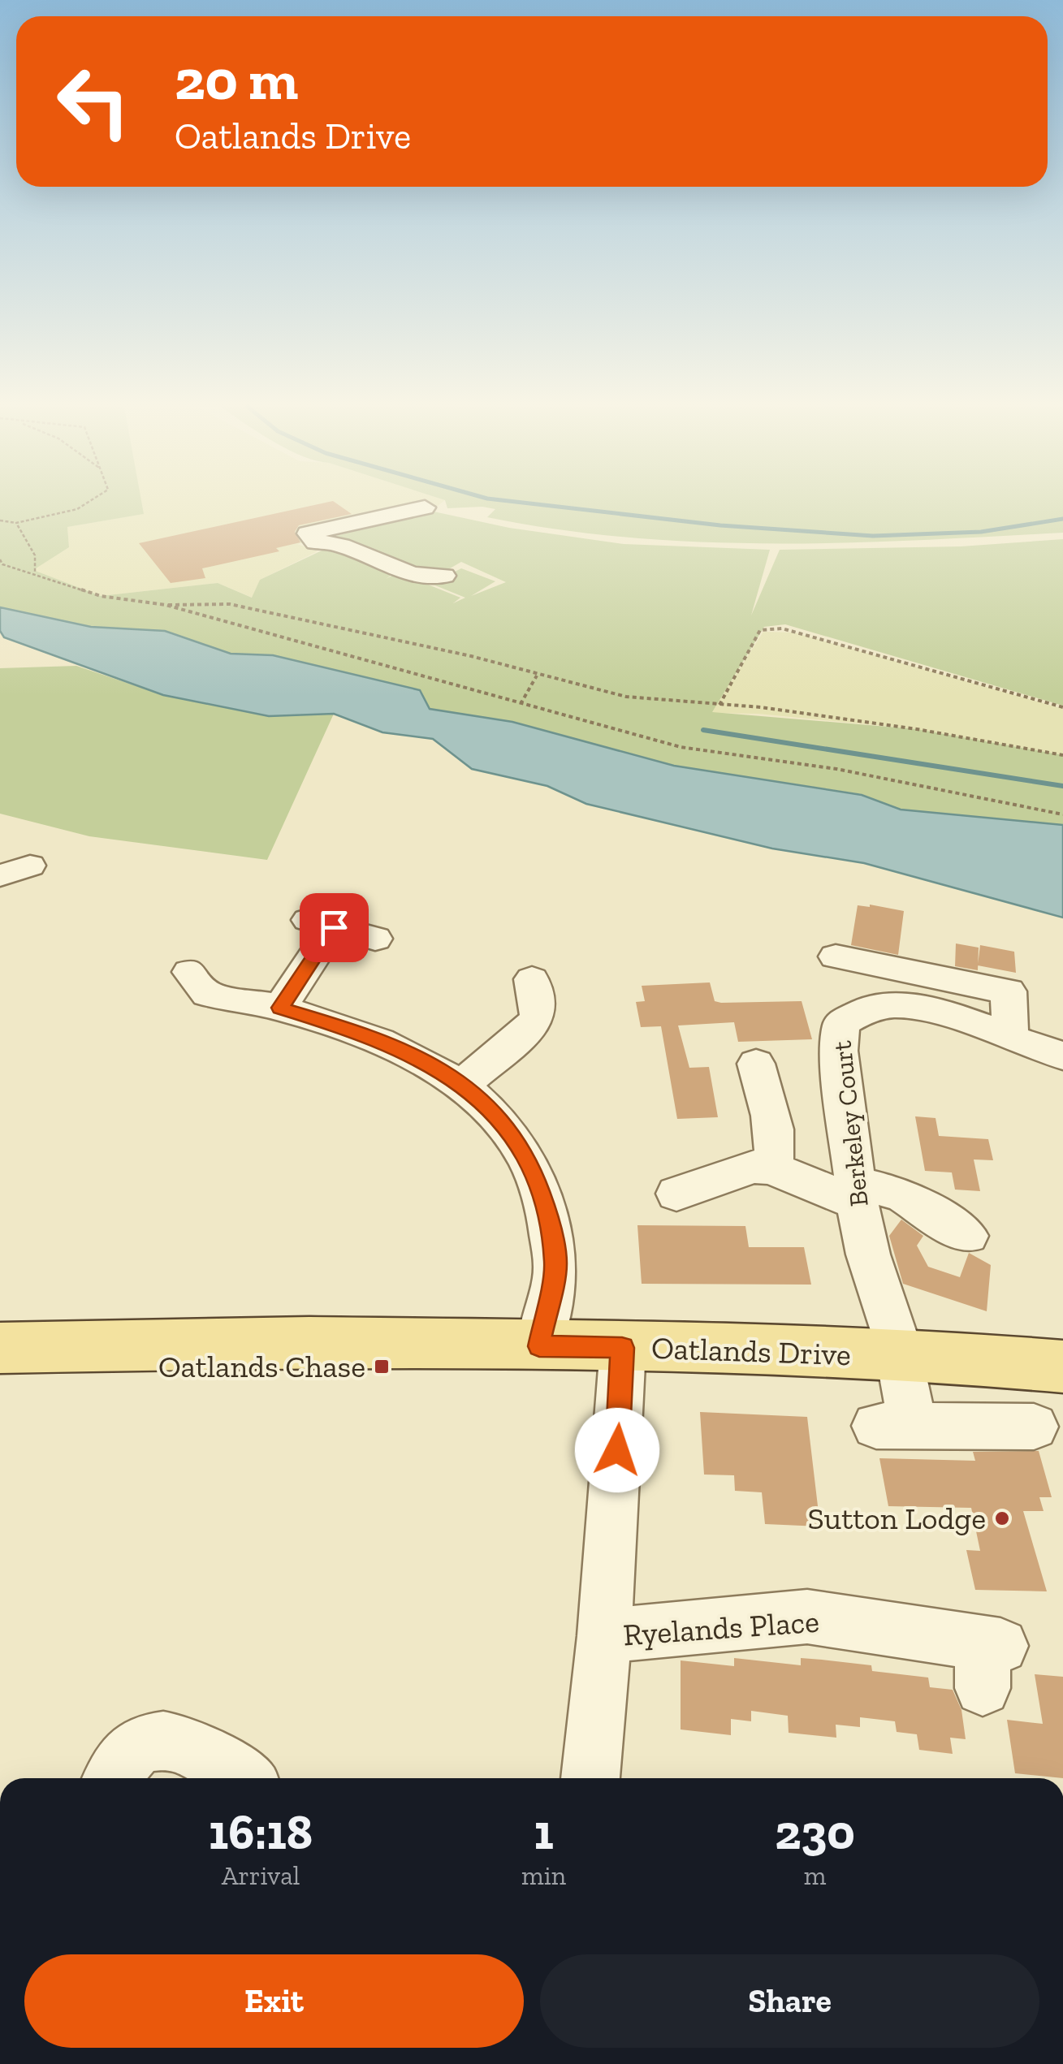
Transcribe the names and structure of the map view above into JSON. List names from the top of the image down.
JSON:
{
  "streets": {
    "main road": ["Oatlands Drive"],
    "street": ["Berkeley Court", "Ryelands Place"]
  },
  "crossings": [
    ["Berkeley Court", "Oatlands Drive"]
  ],
  "places": {
    "transit": ["Oatlands Chase"],
    "other": ["Sutton Lodge"]
  },
  "page": {
    "turn": ["20 m", "Oatlands Drive"],
    "eta": [
      "16:18",
      "Arrival",
      "1",
      "min",
      "230",
      "m"
    ],
    "buttons": ["Exit", "Share"]
  }
}
